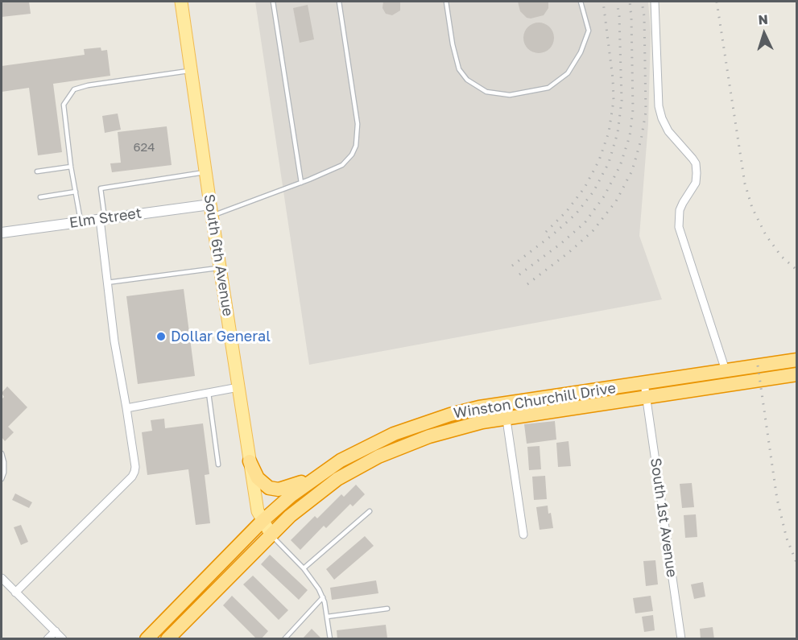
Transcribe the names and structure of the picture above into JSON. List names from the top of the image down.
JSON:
{
  "streets": {
    "highway": ["Winston Churchill Drive"],
    "main road": ["South 6th Avenue"],
    "street": ["Elm Street", "South 1st Avenue"]
  },
  "crossings": [
    ["Elm Street", "South 6th Avenue"],
    ["South 6th Avenue", "Winston Churchill Drive"],
    ["Winston Churchill Drive", "South 1st Avenue"]
  ],
  "places": ["Dollar General"],
  "house_numbers": ["624"],
  "north": "top"
}
